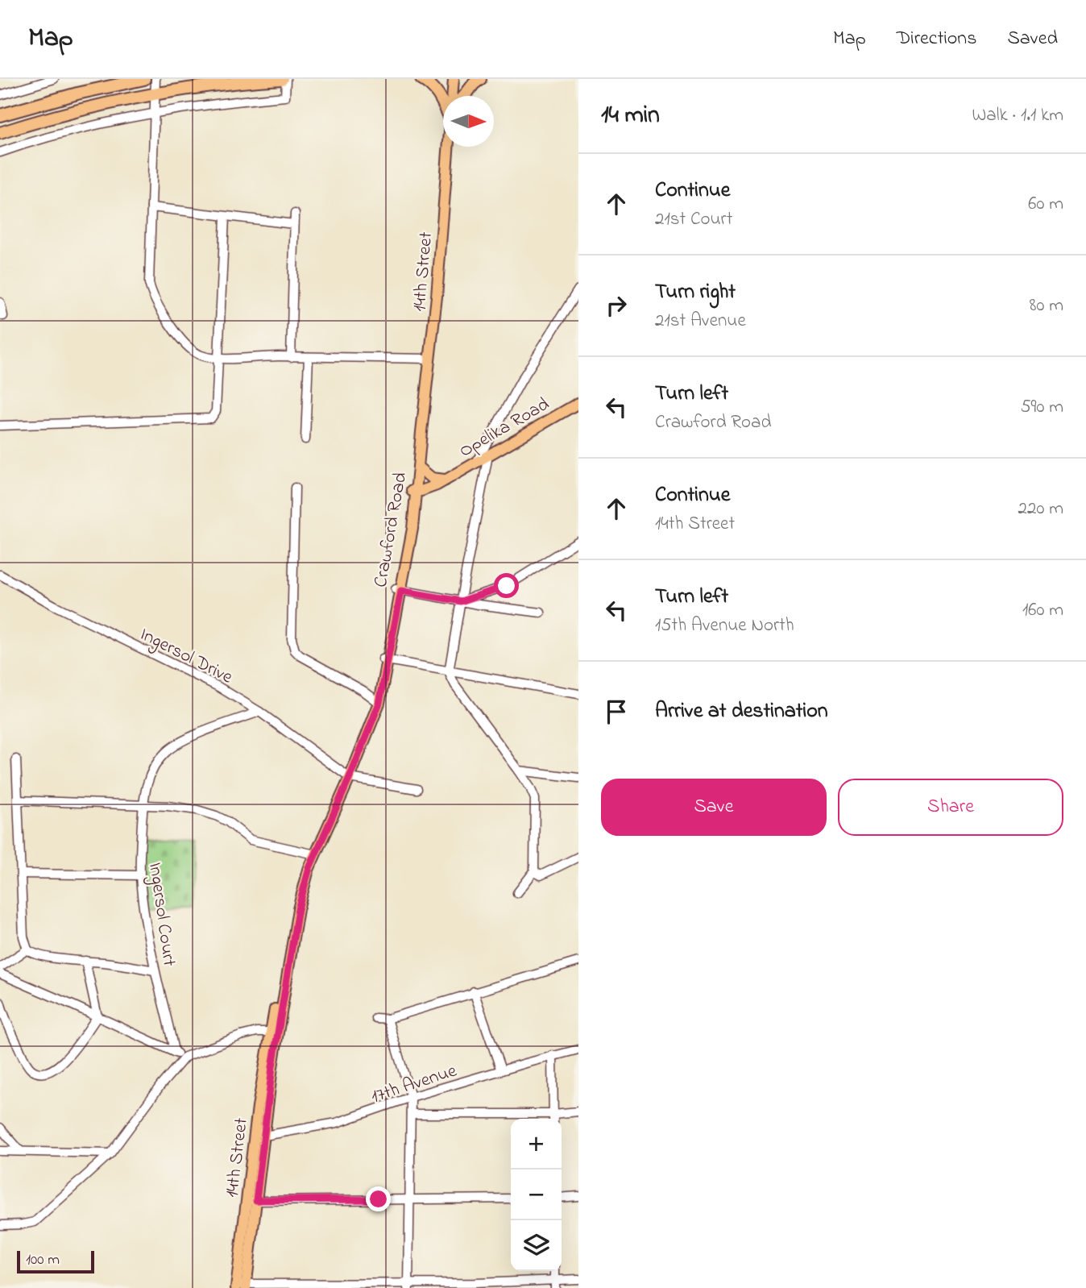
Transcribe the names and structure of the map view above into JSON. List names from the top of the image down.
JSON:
{
  "streets": {
    "main road": ["14th Street", "Opelika Road", "Crawford Road"],
    "street": ["Ingersol Drive", "Ingersol Court", "17th Avenue"]
  },
  "crossings": [
    ["14th Street", "Crawford Road"],
    ["14th Street", "17th Avenue"],
    ["Opelika Road", "Crawford Road"],
    ["Crawford Road", "Ingersol Drive"],
    ["Ingersol Drive", "Ingersol Court"]
  ],
  "scale_bar": "100 m",
  "north": "right",
  "page": {
    "header": "Map",
    "nav": ["Map", "Directions", "Saved"],
    "heading": ["14 min", "Walk · 1.1 km"],
    "list": [
      ["Continue", "21st Court", "60 m"],
      ["Turn right", "21st Avenue", "80 m"],
      ["Turn left", "Crawford Road", "590 m"],
      ["Continue", "14th Street", "220 m"],
      ["Turn left", "15th Avenue North", "160 m"],
      "Arrive at destination"
    ],
    "buttons": ["Save", "Share"],
    "map_buttons": ["+", "−"],
    "scale": "100 m"
  }
}
